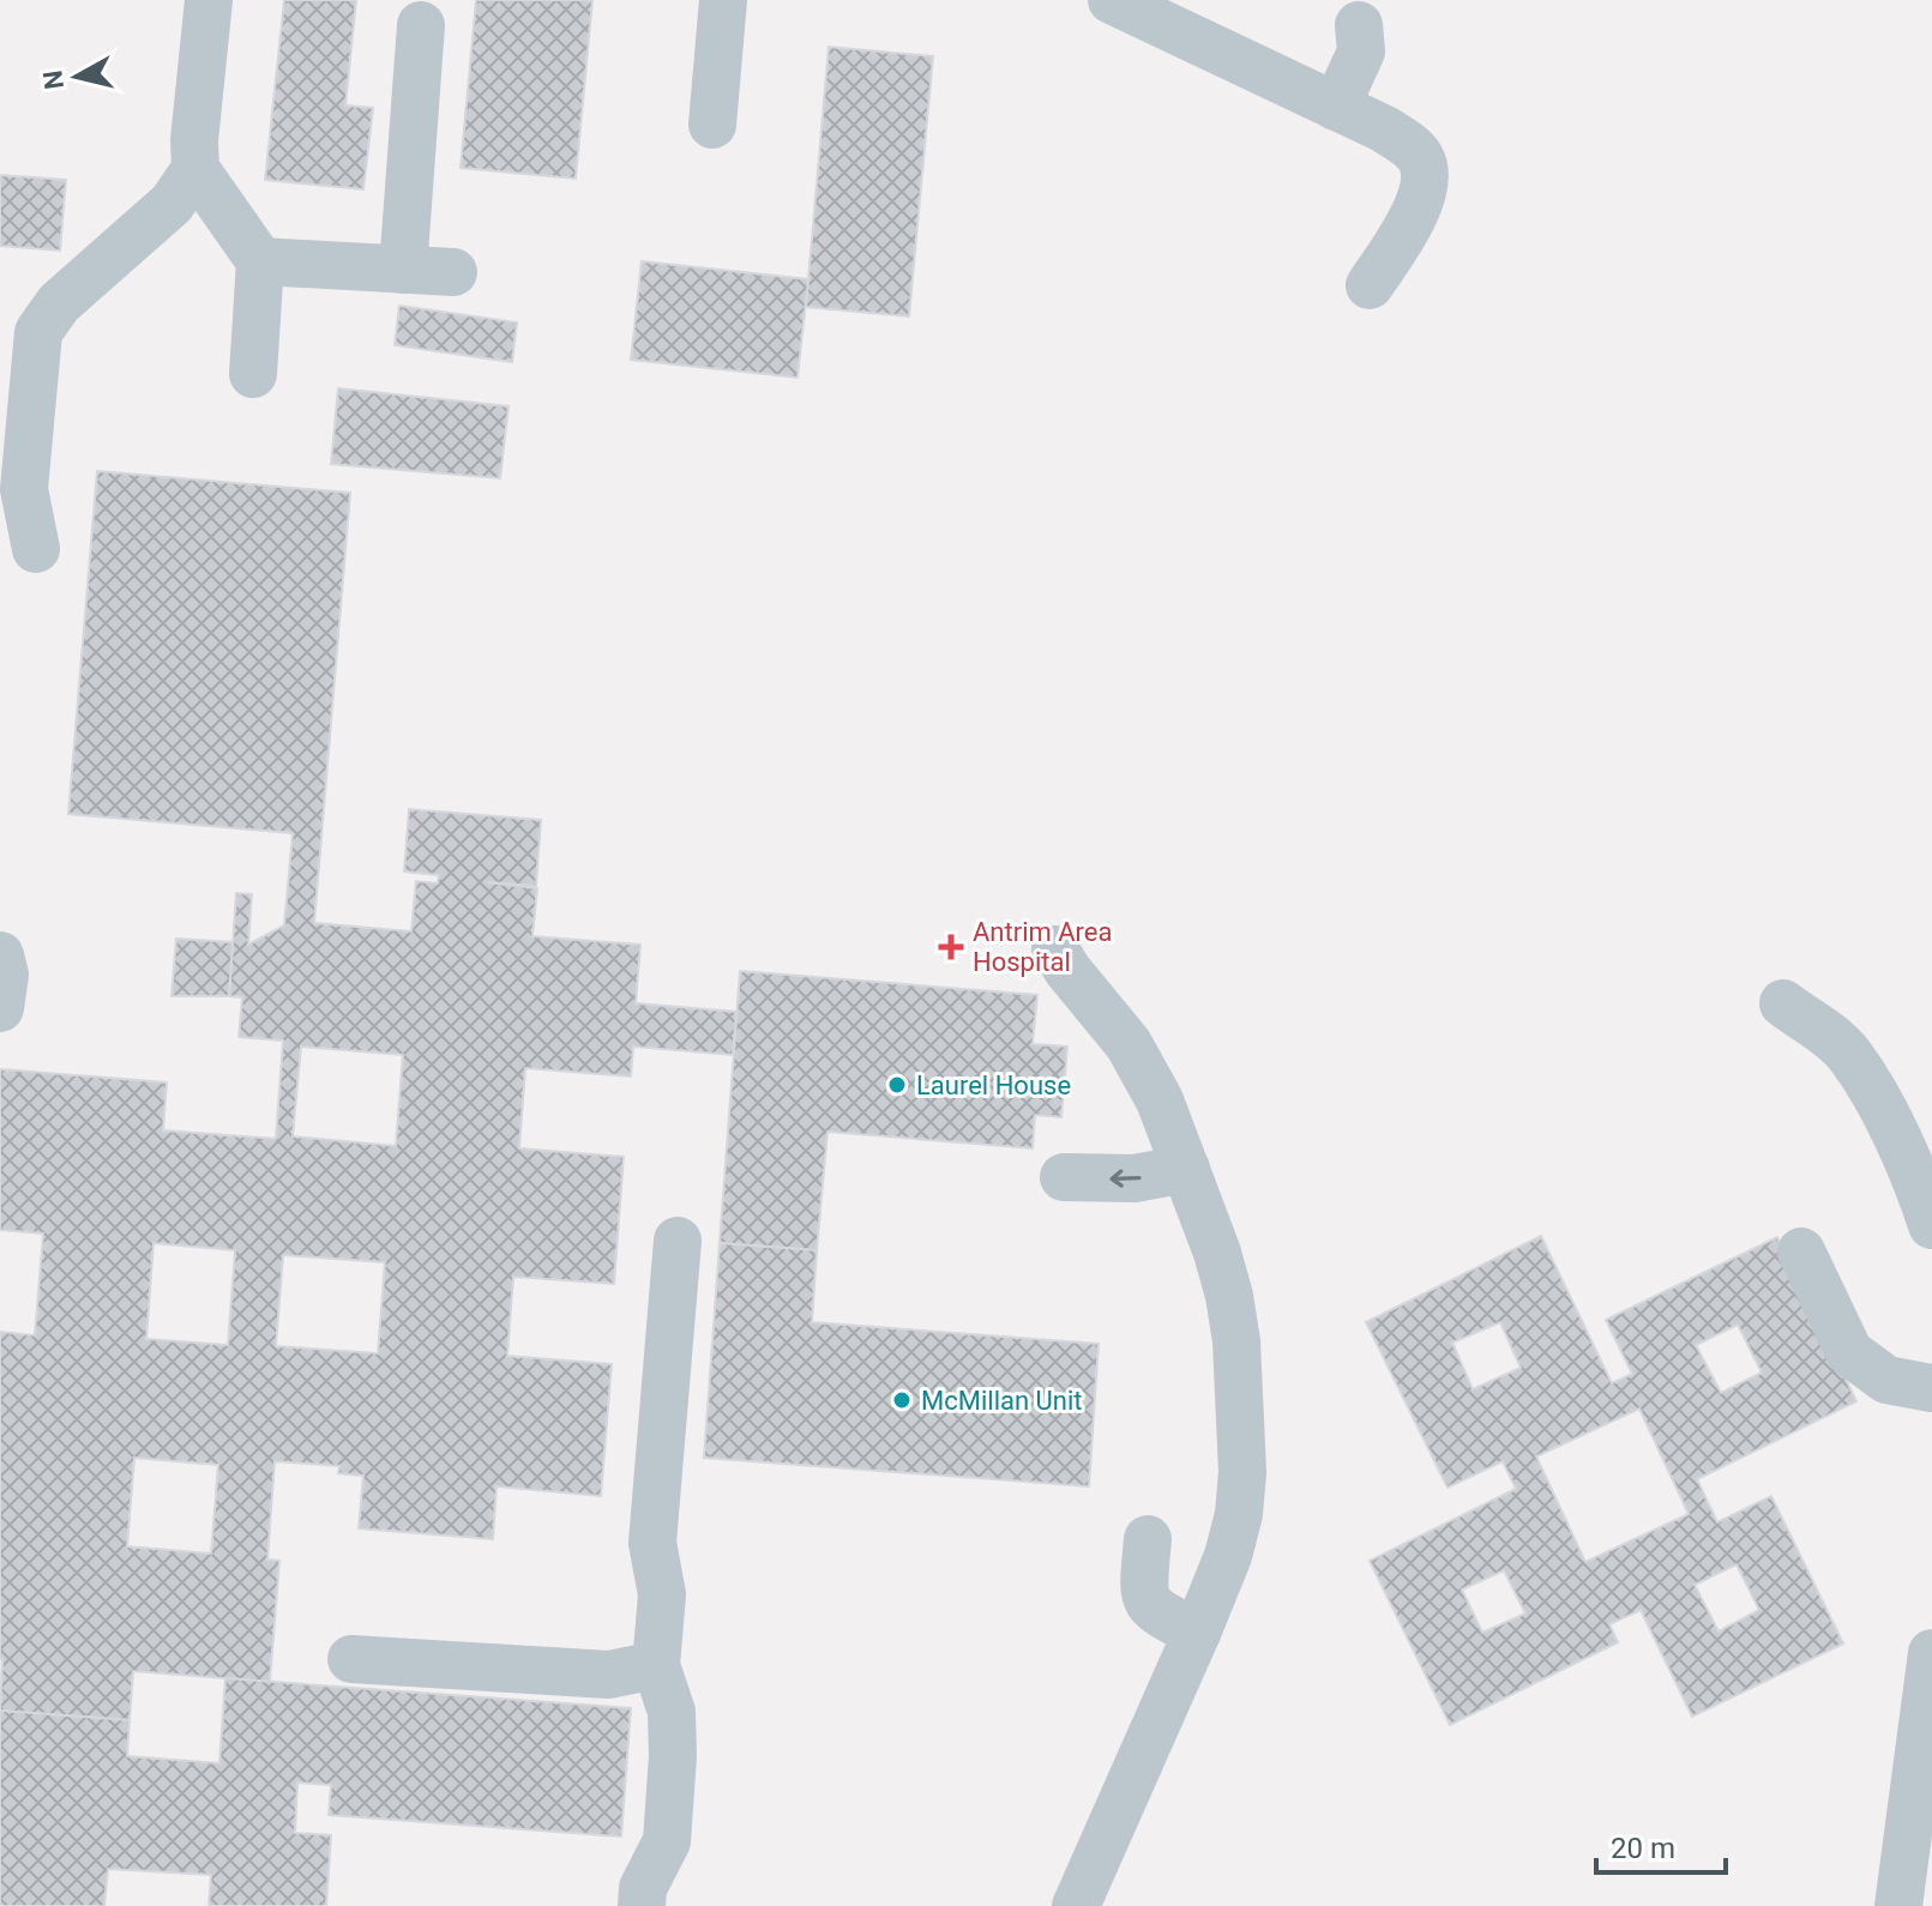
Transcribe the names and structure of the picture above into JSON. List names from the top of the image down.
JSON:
{
  "places": {
    "health": ["Antrim Area Hospital"],
    "other": ["Laurel House", "McMillan Unit"]
  },
  "scale_bar": "20 m",
  "north": "left"
}
